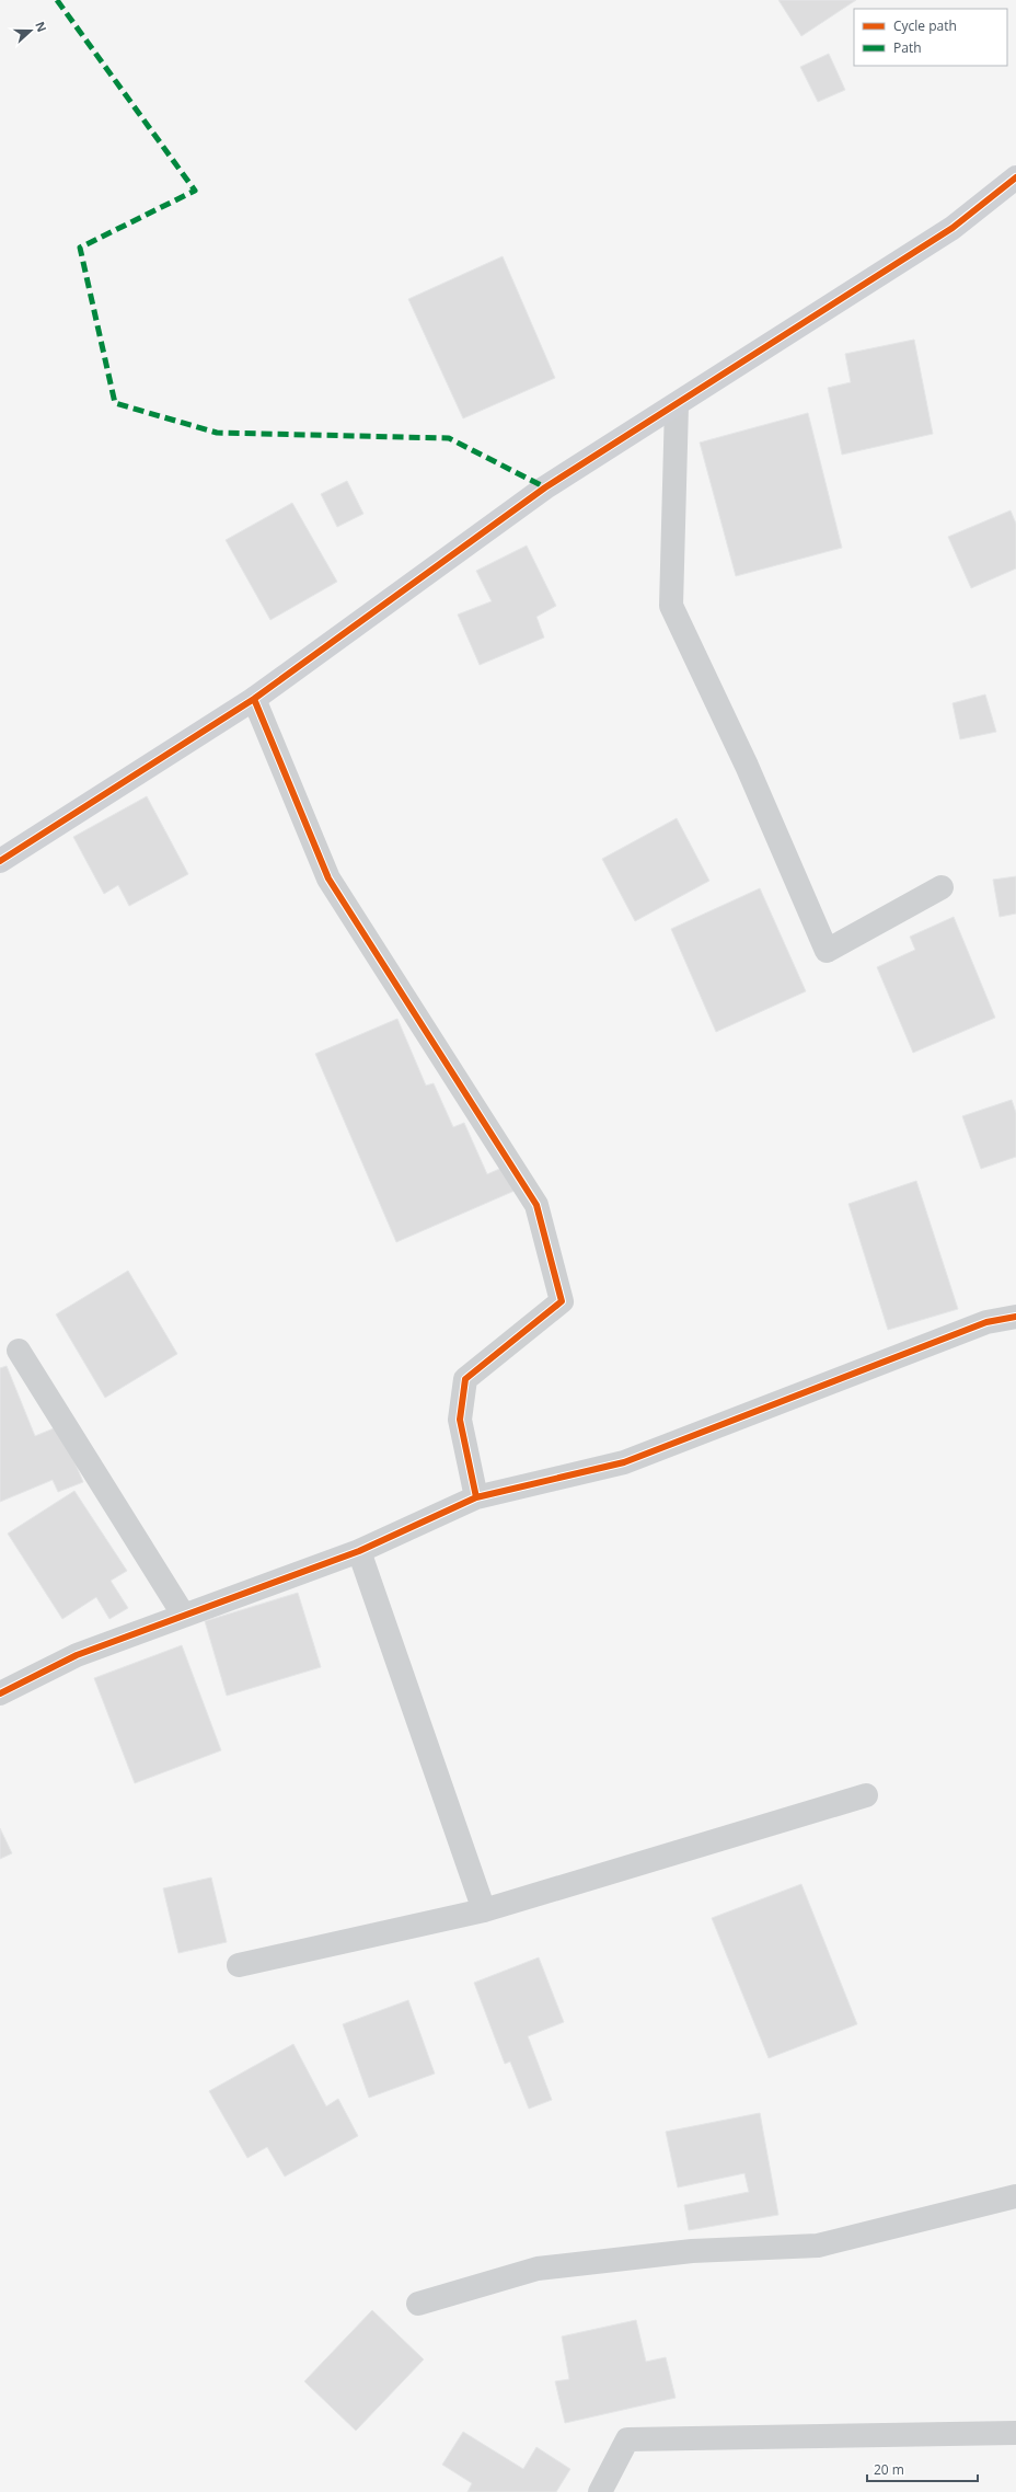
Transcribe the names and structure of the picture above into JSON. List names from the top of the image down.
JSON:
{
  "legend": ["Cycle path", "Path"],
  "scale_bar": "20 m",
  "north": "right"
}
